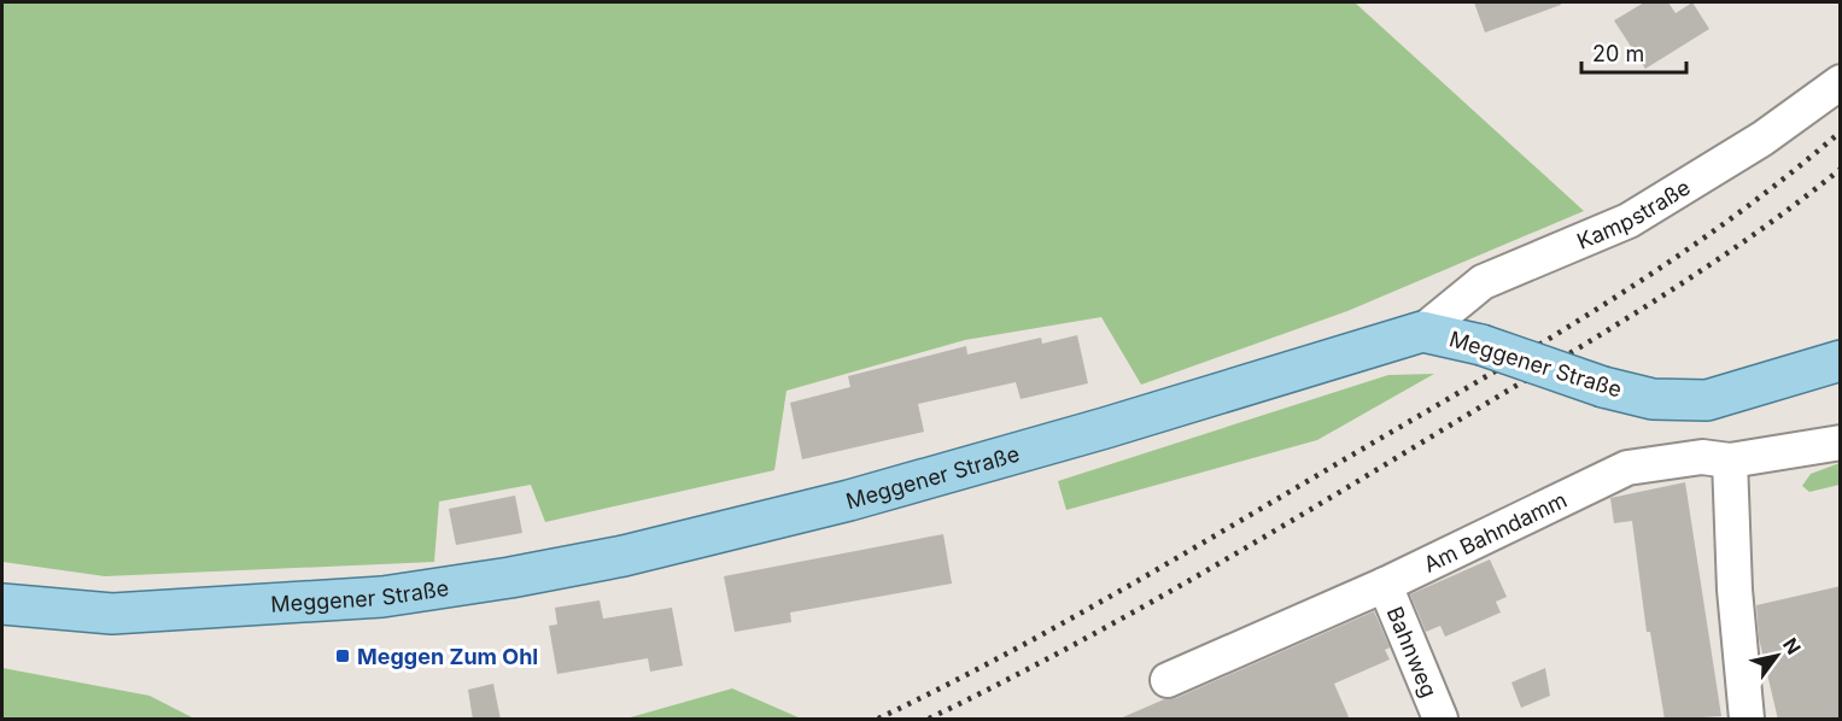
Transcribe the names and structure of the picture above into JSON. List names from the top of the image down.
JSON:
{
  "streets": {
    "main road": ["Meggener Straße"],
    "street": ["Kampstraße", "Am Bahndamm", "Bahnweg"]
  },
  "crossings": [
    ["Kampstraße", "Meggener Straße"],
    ["Am Bahndamm", "Bahnweg"]
  ],
  "places": {
    "transit": ["Meggen Zum Ohl"]
  },
  "scale_bar": "20 m",
  "north": "top right"
}
